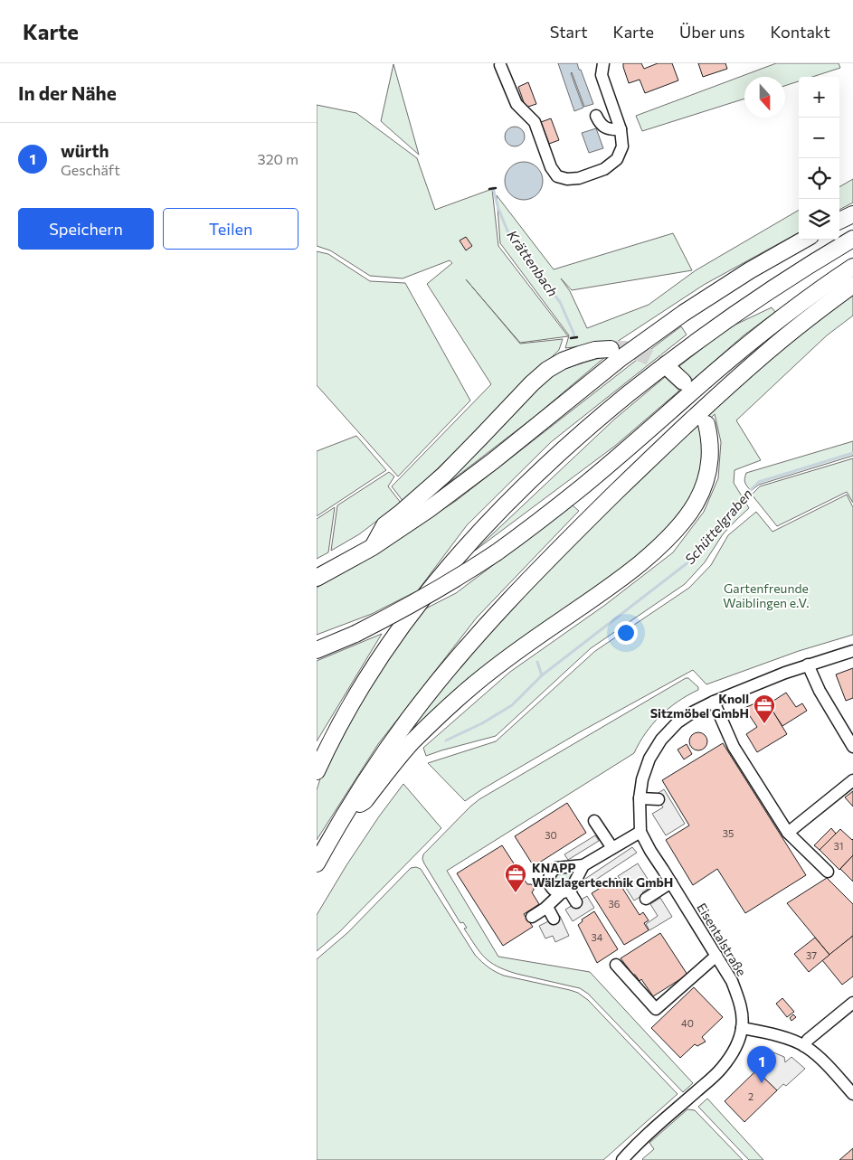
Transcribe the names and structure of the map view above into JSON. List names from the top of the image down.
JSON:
{
  "streets": {
    "street": ["Eisentalstraße"]
  },
  "water": ["Krättenbach", "Schüttelgraben"],
  "parks": ["Gartenfreunde Waiblingen e.V."],
  "places": {
    "office": ["Knoll Sitzmöbel GmbH", "KNAPP Wälzlagertechnik GmbH"]
  },
  "house_numbers": [
    "35",
    "30",
    "31",
    "36",
    "34",
    "37",
    "40",
    "2"
  ],
  "north": "bottom",
  "page": {
    "header": "Karte",
    "nav": [
      "Start",
      "Karte",
      "Über uns",
      "Kontakt"
    ],
    "heading": "In der Nähe",
    "map_buttons": ["+", "−"],
    "list": [
      {
        "mark": "1",
        "name": "würth",
        "note": "Geschäft",
        "value": "320 m"
      }
    ],
    "buttons": ["Speichern", "Teilen"],
    "pins": "1"
  }
}
